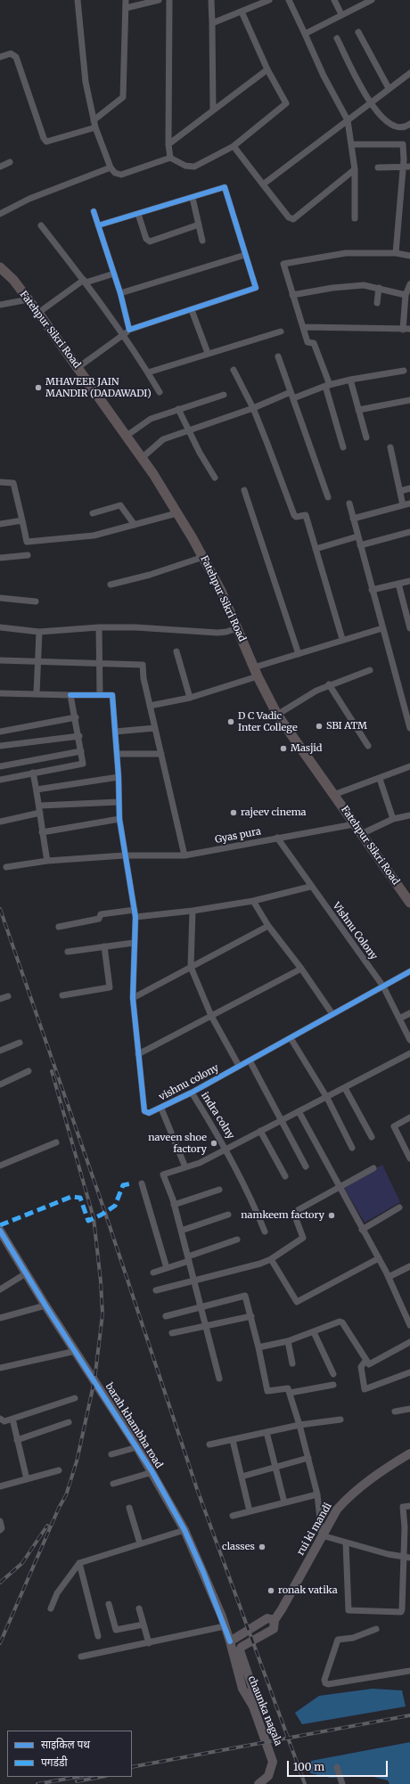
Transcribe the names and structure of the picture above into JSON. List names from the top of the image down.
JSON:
{
  "streets": {
    "main road": [
      "Fatehpur Sikri Road",
      "barah khambha road",
      "rui ki mandi",
      "chaunka nagala"
    ],
    "street": [
      "Gyas pura",
      "Vishnu Colony",
      "vishnu colony",
      "indra colny"
    ]
  },
  "crossings": [
    ["Fatehpur Sikri Road", "Gyas pura"],
    ["Gyas pura", "Vishnu Colony"],
    ["Gyas pura", "vishnu colony"],
    ["Vishnu Colony", "vishnu colony"],
    ["vishnu colony", "indra colny"],
    ["barah khambha road", "chaunka nagala"]
  ],
  "places": [
    "MHAVEER JAIN MANDIR (DADAWADI)",
    "D C Vadic Inter College",
    "SBI ATM",
    "Masjid",
    "rajeev cinema",
    "naveen shoe factory",
    "namkeem factory",
    "classes",
    "ronak vatika"
  ],
  "legend": ["साइकिल पथ", "पगडंडी"],
  "scale_bar": "100 m"
}
